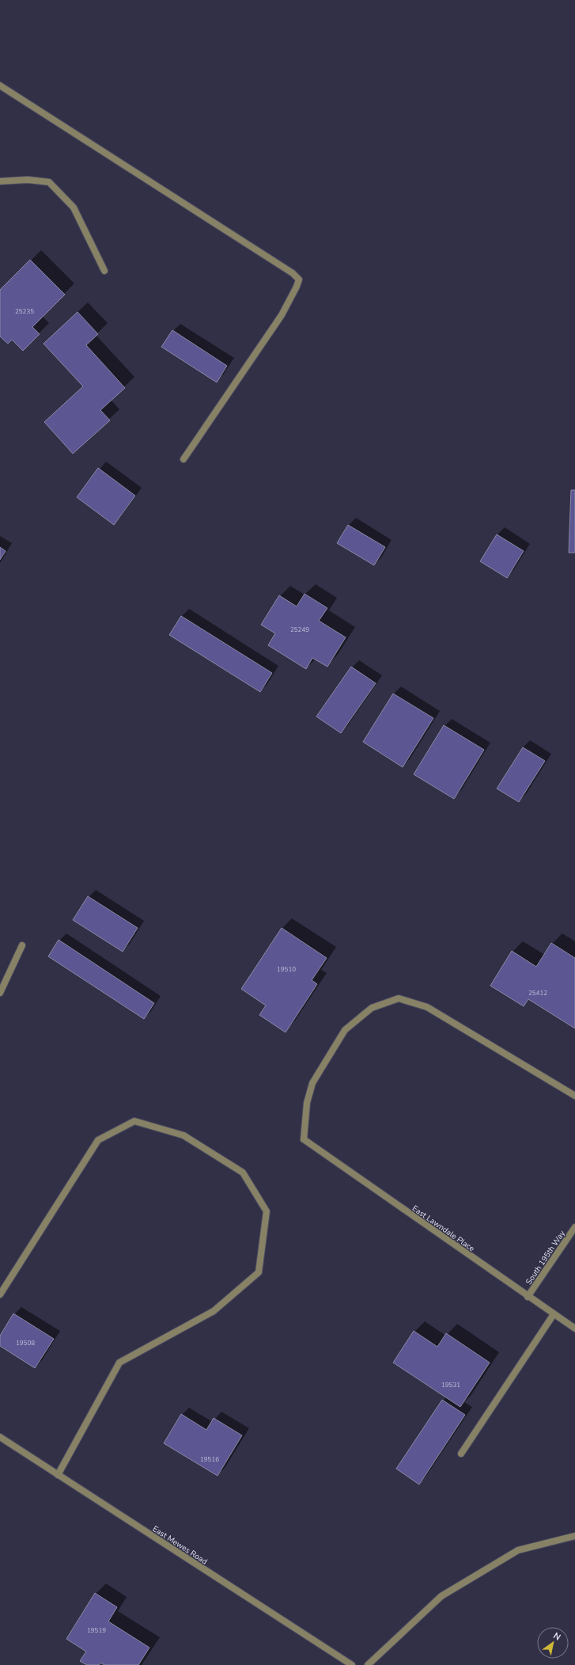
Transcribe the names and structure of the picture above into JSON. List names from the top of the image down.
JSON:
{
  "streets": {
    "street": ["East Lawndale Place", "South 195th Way", "East Mewes Road"]
  },
  "crossings": [
    ["East Lawndale Place", "South 195th Way"]
  ],
  "house_numbers": [
    "25235",
    "25249",
    "19510",
    "25412",
    "19508",
    "19531",
    "19516",
    "19519"
  ],
  "north": "top right"
}
